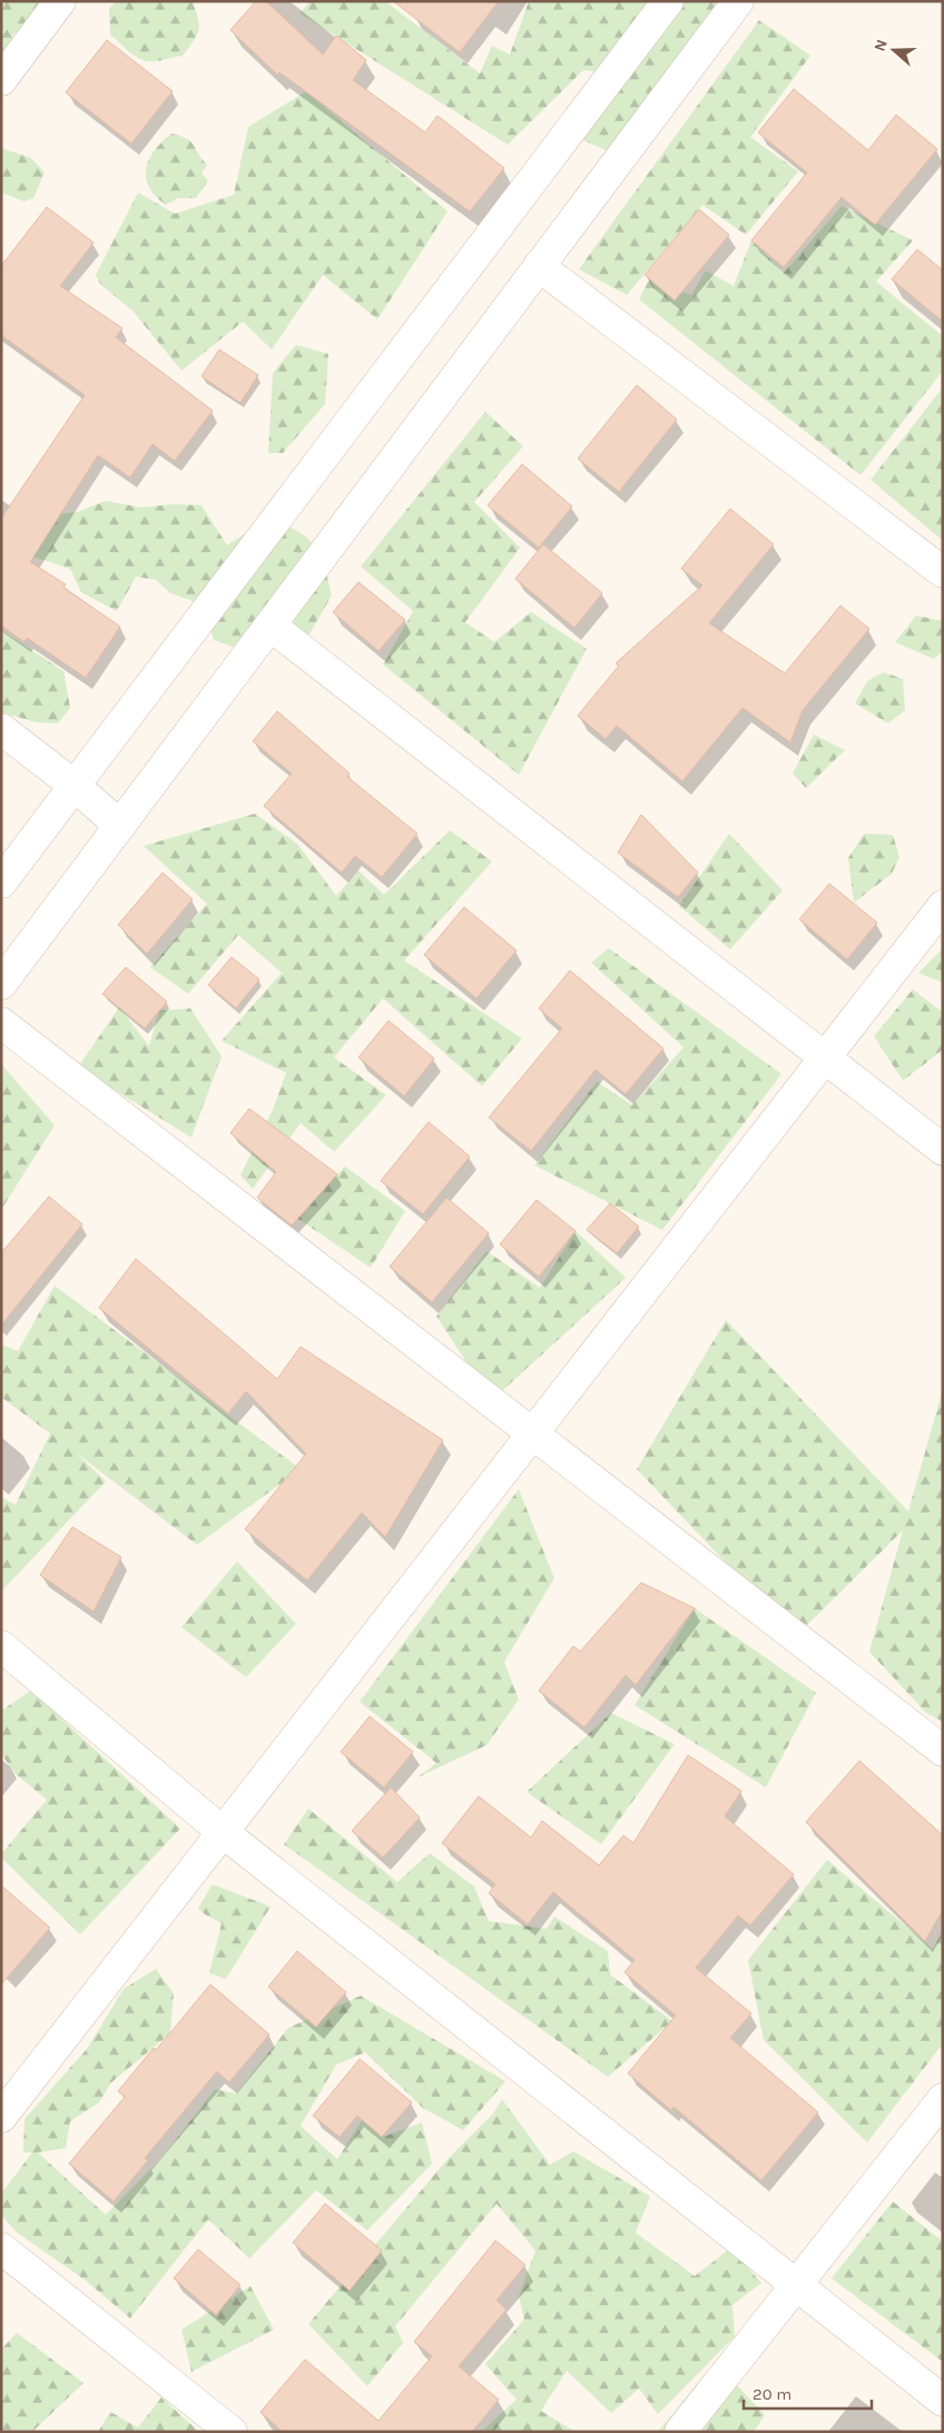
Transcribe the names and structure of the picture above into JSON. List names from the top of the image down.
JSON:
{
  "scale_bar": "20 m",
  "north": "left"
}
